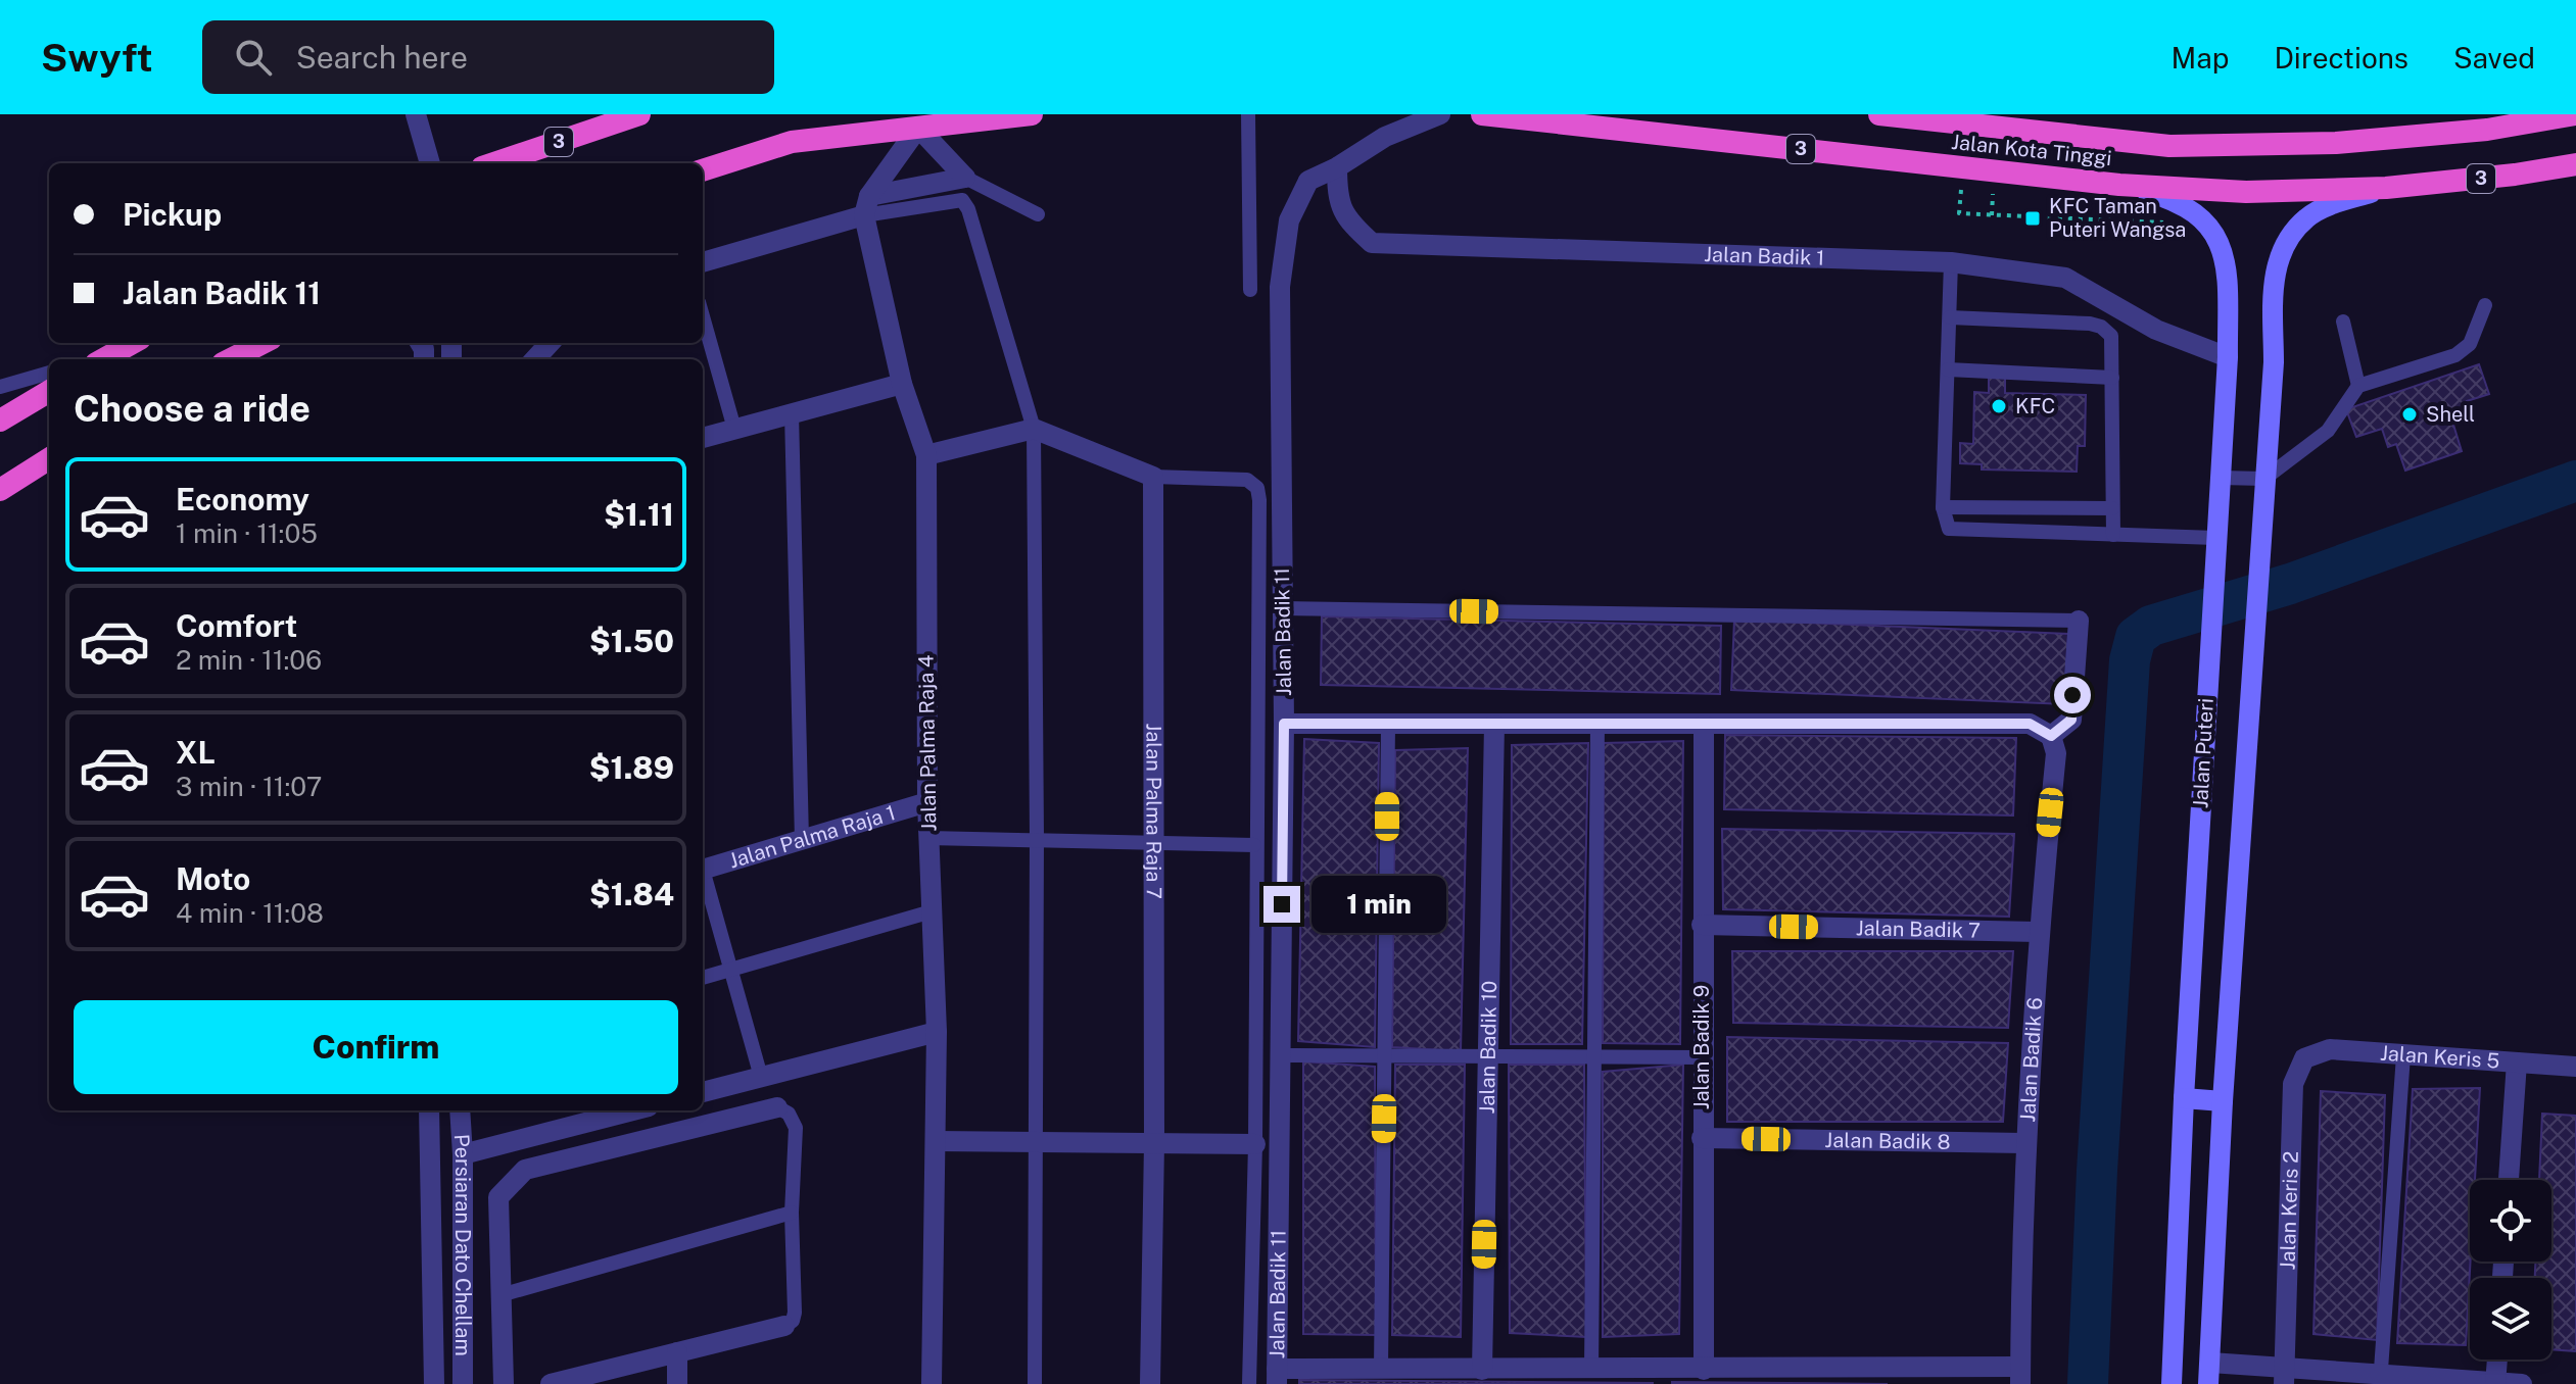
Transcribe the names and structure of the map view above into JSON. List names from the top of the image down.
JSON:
{
  "streets": {
    "highway": ["3", "Jalan Kota Tinggi"],
    "main road": ["Jalan Puteri"],
    "street": [
      "Jalan Badik 1",
      "Jalan Badik 11",
      "Jalan Palma Raja 4",
      "Jalan Palma Raja 7",
      "Jalan Palma Raja 1",
      "Jalan Badik 7",
      "Jalan Badik 10",
      "Jalan Badik 9",
      "Jalan Keris 5",
      "Jalan Badik 6",
      "Jalan Badik 8",
      "Jalan Keris 2",
      "Persiaran Dato Chellam"
    ]
  },
  "crossings": [
    ["Jalan Kota Tinggi", "Jalan Puteri"],
    ["Jalan Badik 1", "Jalan Badik 11"],
    ["Jalan Badik 1", "Jalan Puteri"],
    ["Jalan Palma Raja 4", "Jalan Palma Raja 1"],
    ["Jalan Badik 7", "Jalan Badik 9"],
    ["Jalan Badik 7", "Jalan Badik 6"],
    ["Jalan Badik 9", "Jalan Badik 8"],
    ["Jalan Keris 5", "Jalan Keris 2"],
    ["Jalan Badik 6", "Jalan Badik 8"]
  ],
  "places": {
    "transit": ["KFC Taman Puteri Wangsa"],
    "other": ["KFC", "Shell"]
  },
  "page": {
    "header": "Swyft",
    "search": "Search here",
    "nav": ["Map", "Directions", "Saved"],
    "banner": ["Pickup", "Jalan Badik 11"],
    "heading": "Choose a ride",
    "list": [
      {
        "name": "Economy",
        "note": "1 min · 11:05",
        "value": "$1.11"
      },
      {
        "name": "Comfort",
        "note": "2 min · 11:06",
        "value": "$1.50"
      },
      {
        "name": "XL",
        "note": "3 min · 11:07",
        "value": "$1.89"
      },
      {
        "name": "Moto",
        "note": "4 min · 11:08",
        "value": "$1.84"
      }
    ],
    "bubble": "1 min",
    "buttons": "Confirm"
  }
}
